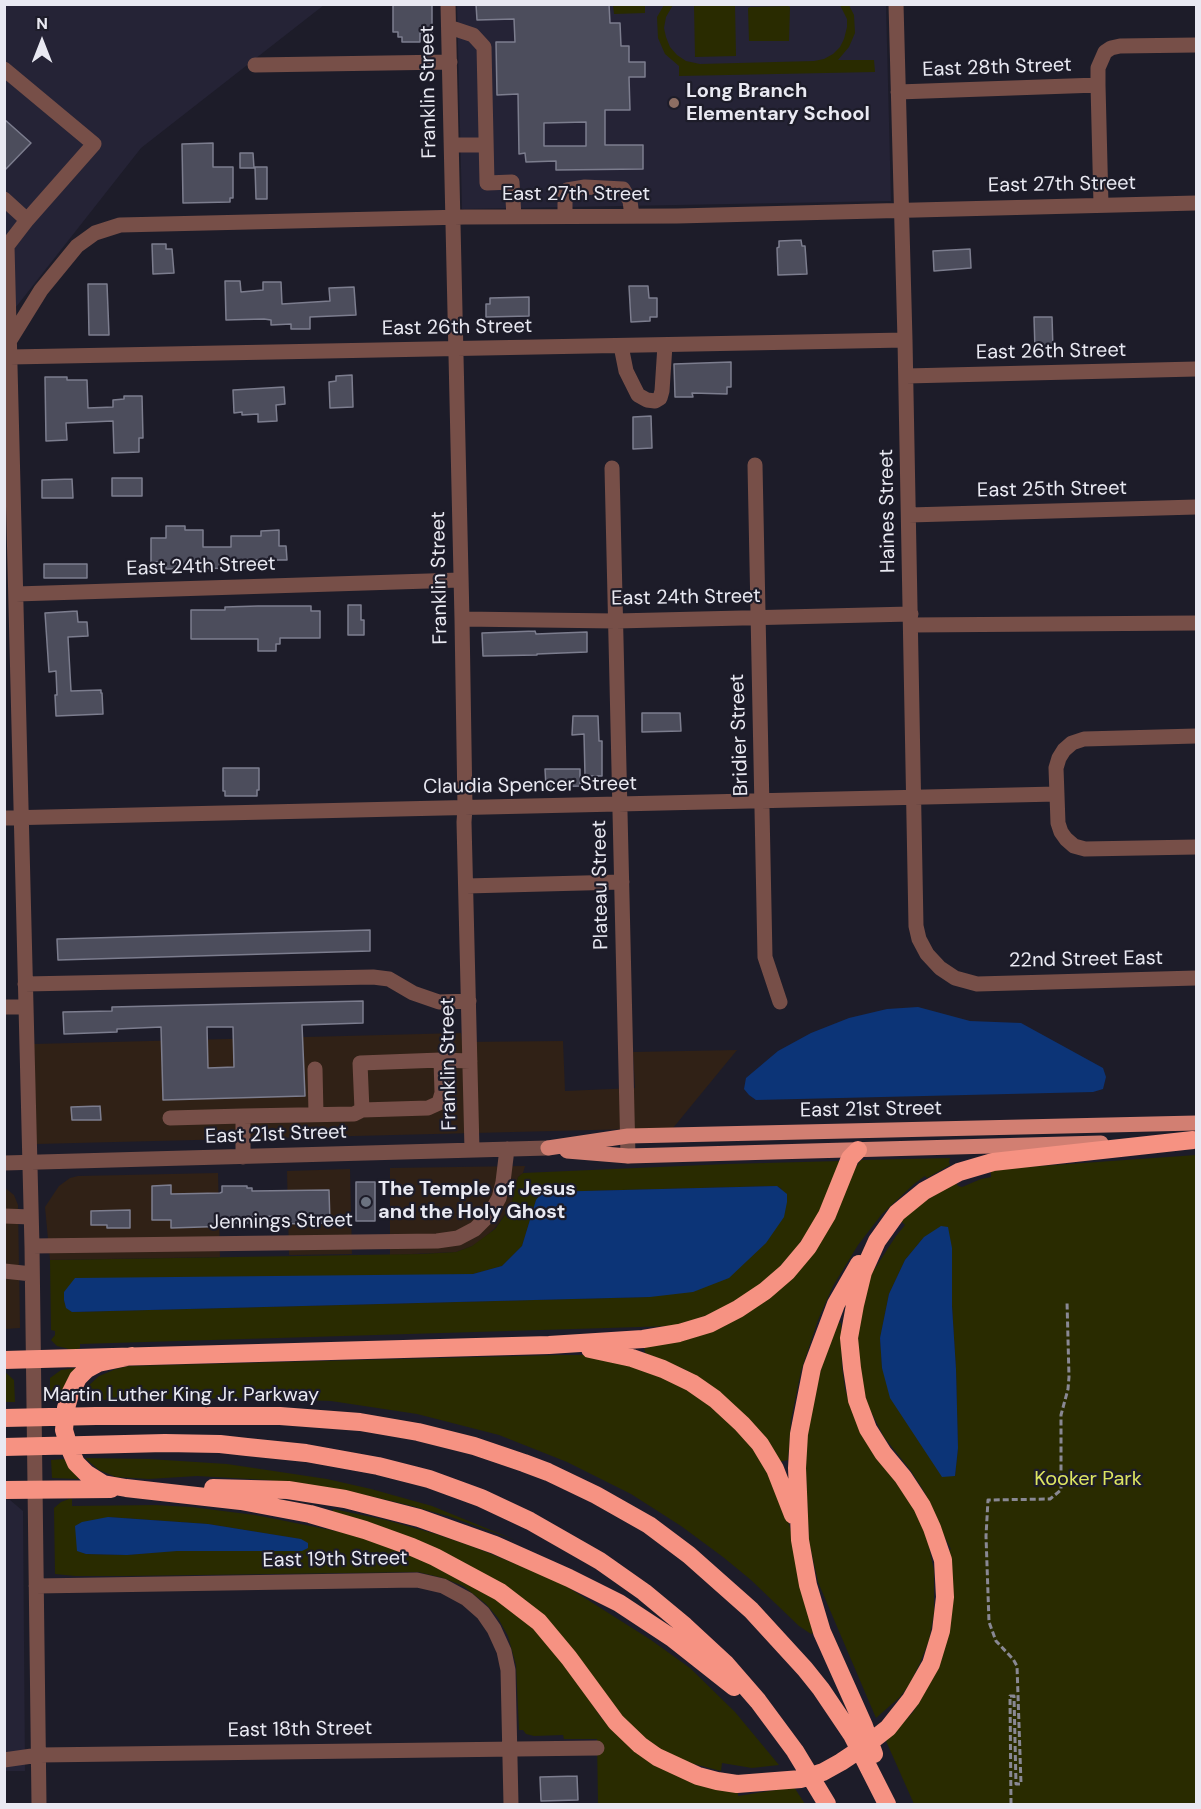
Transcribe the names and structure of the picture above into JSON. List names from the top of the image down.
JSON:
{
  "streets": {
    "highway": ["Martin Luther King Jr. Parkway"],
    "main road": ["East 21st Street"],
    "street": [
      "East 28th Street",
      "Franklin Street",
      "East 27th Street",
      "East 26th Street",
      "East 25th Street",
      "Haines Street",
      "East 24th Street",
      "Bridier Street",
      "Claudia Spencer Street",
      "Plateau Street",
      "22nd Street East",
      "Jennings Street",
      "East 19th Street",
      "East 18th Street"
    ]
  },
  "crossings": [
    ["East 28th Street", "Haines Street"],
    ["Franklin Street", "East 27th Street"],
    ["Franklin Street", "East 26th Street"],
    ["Franklin Street", "East 24th Street"],
    ["Franklin Street", "Claudia Spencer Street"],
    ["Franklin Street", "East 21st Street"],
    ["East 27th Street", "Haines Street"],
    ["East 26th Street", "Haines Street"],
    ["East 25th Street", "Haines Street"],
    ["Haines Street", "East 24th Street"],
    ["Haines Street", "Claudia Spencer Street"],
    ["Haines Street", "22nd Street East"],
    ["East 24th Street", "Bridier Street"],
    ["East 24th Street", "Plateau Street"],
    ["Bridier Street", "Claudia Spencer Street"],
    ["Claudia Spencer Street", "Plateau Street"],
    ["Plateau Street", "East 21st Street"],
    ["East 21st Street", "Jennings Street"],
    ["East 19th Street", "East 18th Street"]
  ],
  "parks": ["Kooker Park"],
  "places": ["Long Branch Elementary School", "The Temple of Jesus and the Holy Ghost"],
  "north": "top"
}
